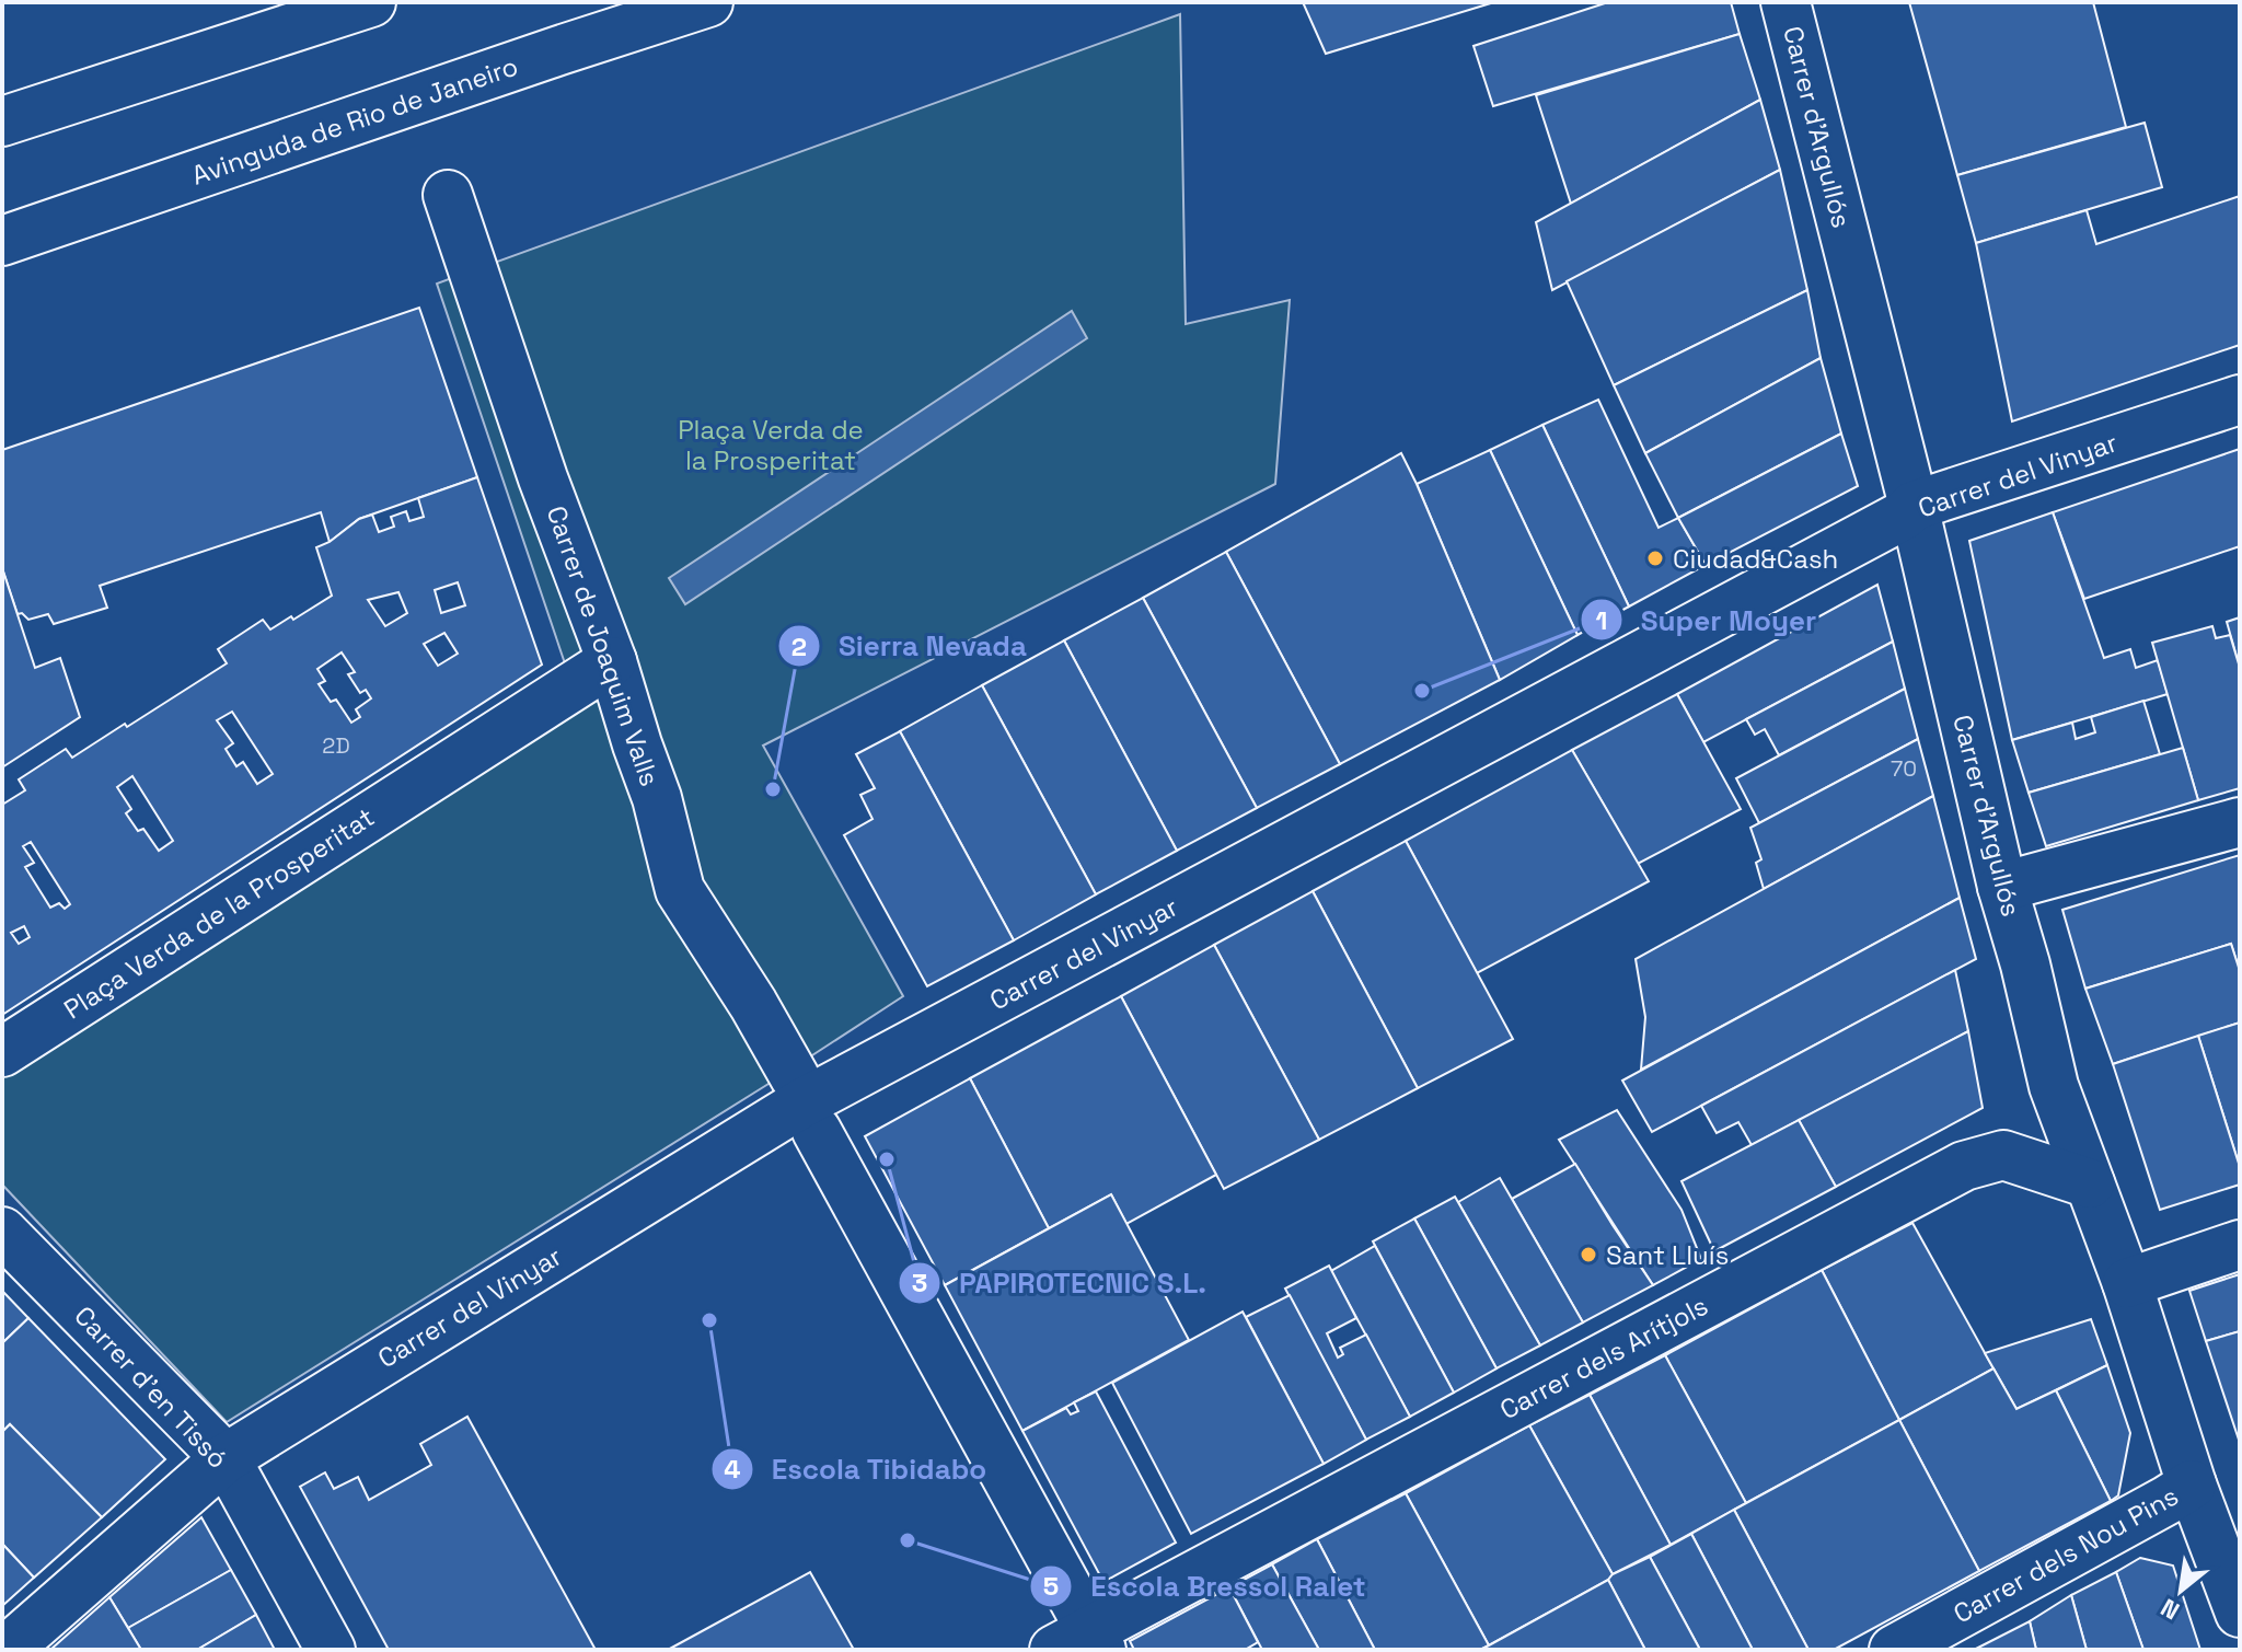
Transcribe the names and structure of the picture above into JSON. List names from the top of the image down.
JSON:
{
  "streets": {
    "street": [
      "Avinguda de Rio de Janeiro",
      "Carrer d'Argullós",
      "Carrer del Vinyar",
      "Carrer de Joaquim Valls",
      "Plaça Verda de la Prosperitat",
      "Carrer dels Arítjols",
      "Carrer d'en Tissó",
      "Carrer dels Nou Pins"
    ]
  },
  "crossings": [
    ["Carrer d'Argullós", "Carrer del Vinyar"],
    ["Carrer d'Argullós", "Carrer dels Arítjols"],
    ["Carrer d'Argullós", "Carrer dels Nou Pins"],
    ["Carrer del Vinyar", "Carrer d'en Tissó"],
    ["Carrer de Joaquim Valls", "Plaça Verda de la Prosperitat"]
  ],
  "parks": ["Plaça Verda de la Prosperitat"],
  "places": [
    "Ciudad&Cash",
    "Super Moyer",
    "Sierra Nevada",
    "PAPIROTECNIC S.L.",
    "Sant Lluís",
    "Escola Tibidabo",
    "Escola Bressol Ralet"
  ],
  "house_numbers": ["2D", "70"],
  "north": "bottom left"
}
